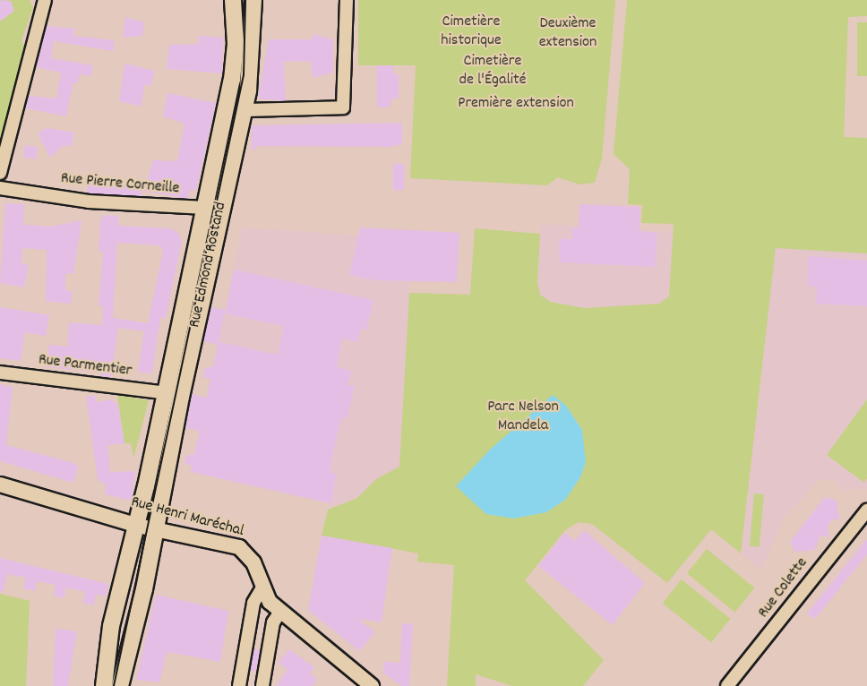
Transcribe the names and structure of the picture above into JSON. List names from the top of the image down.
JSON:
{
  "streets": {
    "main road": ["Rue Edmond Rostand"],
    "street": [
      "Rue Pierre Corneille",
      "Rue Parmentier",
      "Rue Henri Maréchal",
      "Rue Colette"
    ]
  },
  "crossings": [
    ["Rue Pierre Corneille", "Rue Edmond Rostand"],
    ["Rue Edmond Rostand", "Rue Parmentier"],
    ["Rue Edmond Rostand", "Rue Henri Maréchal"]
  ],
  "parks": [
    "Cimetière historique",
    "Deuxième extension",
    "Cimetière de l'Égalité",
    "Première extension",
    "Parc Nelson Mandela"
  ]
}
